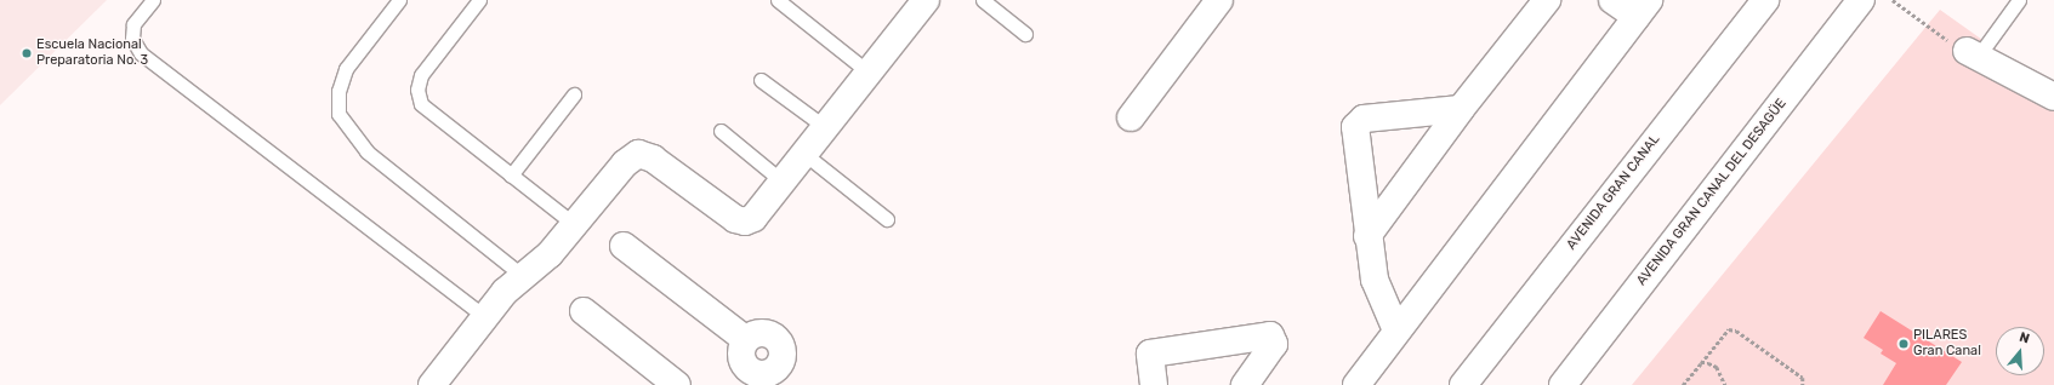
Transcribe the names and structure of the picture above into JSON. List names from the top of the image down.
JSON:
{
  "streets": {
    "street": ["AVENIDA GRAN CANAL", "AVENIDA GRAN CANAL DEL DESAGÜE"]
  },
  "places": ["Escuela Nacional Preparatoria No. 3", "PILARES Gran Canal"],
  "north": "top"
}
